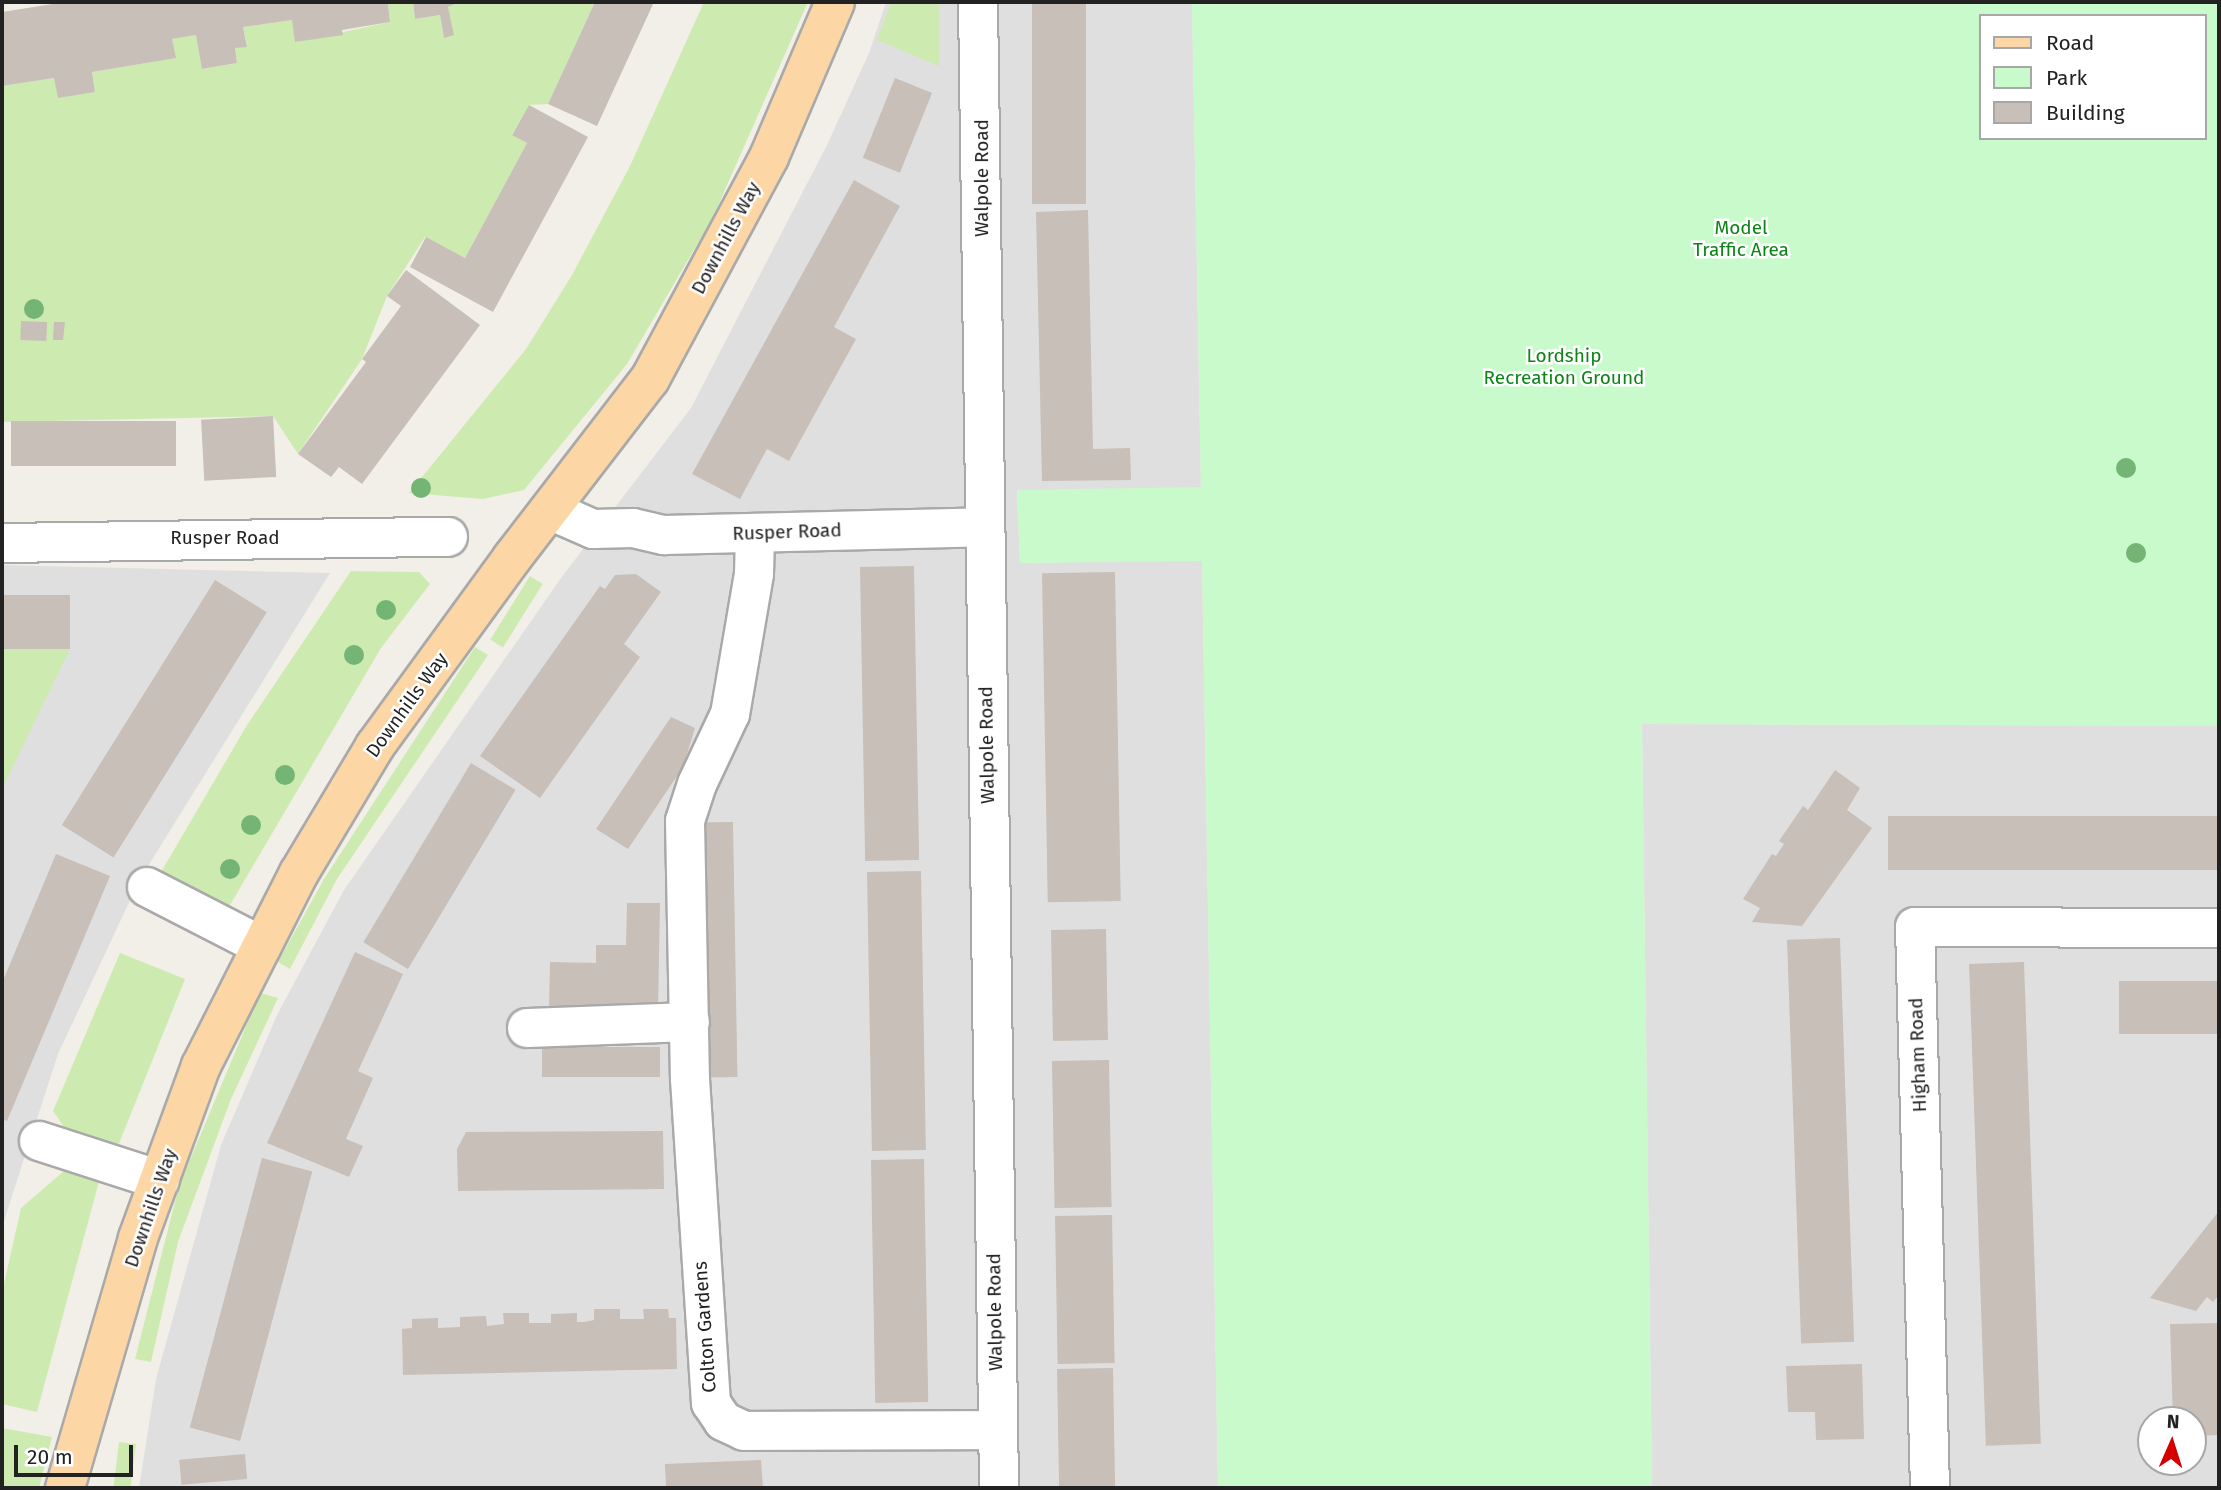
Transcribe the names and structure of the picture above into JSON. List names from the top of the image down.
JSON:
{
  "streets": {
    "main road": ["Downhills Way"],
    "street": [
      "Walpole Road",
      "Rusper Road",
      "Higham Road",
      "Colton Gardens"
    ]
  },
  "crossings": [
    ["Walpole Road", "Rusper Road"],
    ["Walpole Road", "Colton Gardens"],
    ["Downhills Way", "Rusper Road"],
    ["Rusper Road", "Colton Gardens"]
  ],
  "parks": ["Model Traffic Area", "Lordship Recreation Ground"],
  "legend": ["Road", "Park", "Building"],
  "scale_bar": "20 m",
  "north": "top"
}
